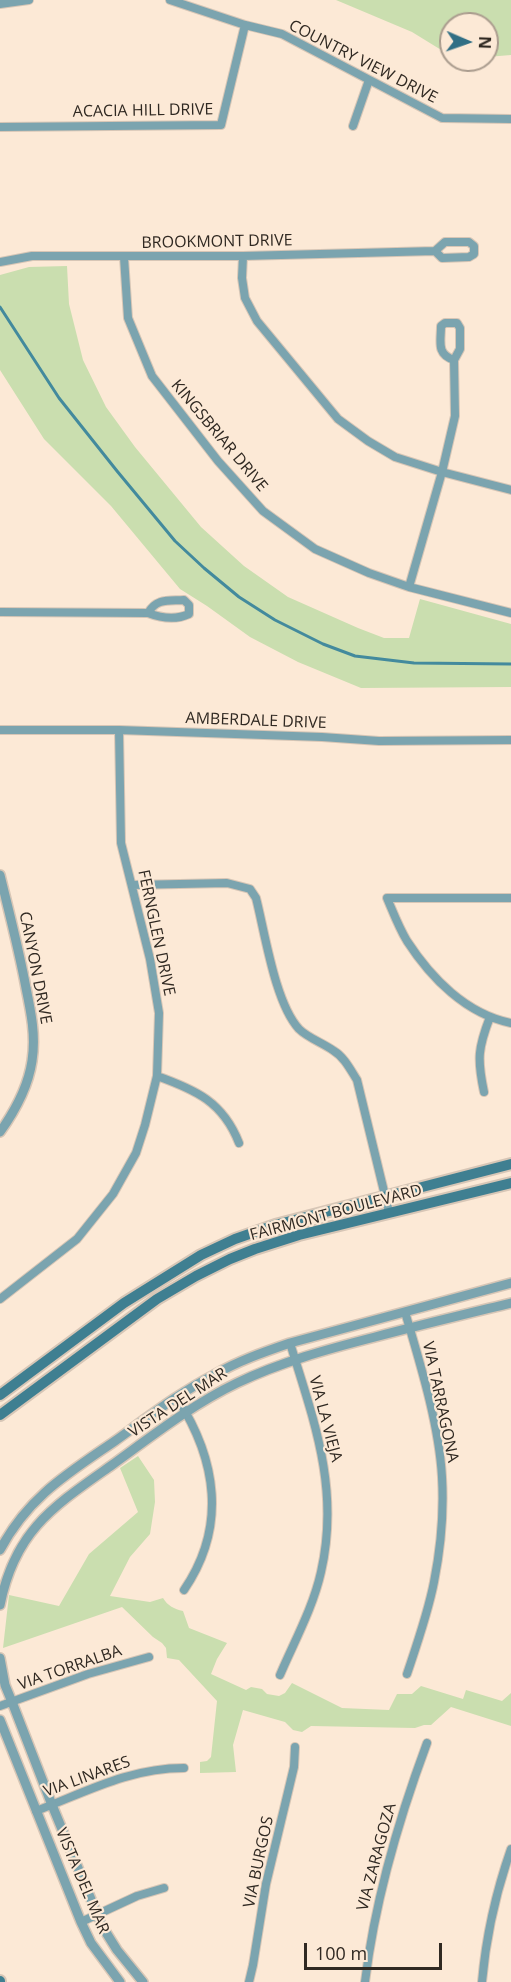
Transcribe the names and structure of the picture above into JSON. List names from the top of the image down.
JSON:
{
  "streets": {
    "main road": ["FAIRMONT BOULEVARD"],
    "street": [
      "COUNTRY VIEW DRIVE",
      "ACACIA HILL DRIVE",
      "BROOKMONT DRIVE",
      "KINGSBRIAR DRIVE",
      "AMBERDALE DRIVE",
      "FERNGLEN DRIVE",
      "CANYON DRIVE",
      "VIA TARRAGONA",
      "VISTA DEL MAR",
      "VIA LA VIEJA",
      "VIA TORRALBA",
      "VIA LINARES",
      "VIA ZARAGOZA",
      "VIA BURGOS"
    ]
  },
  "crossings": [
    ["COUNTRY VIEW DRIVE", "ACACIA HILL DRIVE"],
    ["BROOKMONT DRIVE", "KINGSBRIAR DRIVE"],
    ["AMBERDALE DRIVE", "FERNGLEN DRIVE"],
    ["VIA TARRAGONA", "VISTA DEL MAR"],
    ["VISTA DEL MAR", "VIA LA VIEJA"],
    ["VISTA DEL MAR", "VIA TORRALBA"],
    ["VISTA DEL MAR", "VIA LINARES"]
  ],
  "scale_bar": "100 m",
  "north": "right"
}
